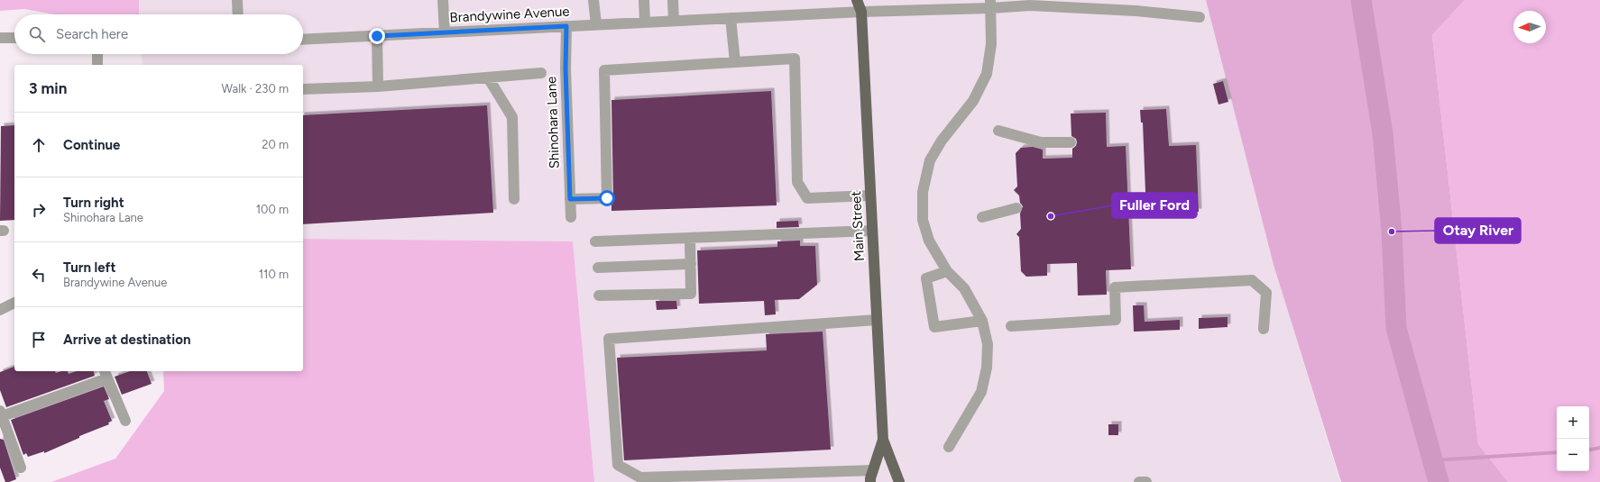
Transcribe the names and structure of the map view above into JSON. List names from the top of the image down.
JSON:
{
  "streets": {
    "main road": ["Main Street"],
    "street": ["Brandywine Avenue", "Shinohara Lane"]
  },
  "crossings": [
    ["Brandywine Avenue", "Shinohara Lane"],
    ["Brandywine Avenue", "Main Street"]
  ],
  "places": ["Fuller Ford", "Otay River"],
  "north": "left",
  "page": {
    "search": "Search here",
    "heading": ["3 min", "Walk · 230 m"],
    "list": [
      ["Continue", "20 m"],
      ["Turn right", "Shinohara Lane", "100 m"],
      ["Turn left", "Brandywine Avenue", "110 m"],
      "Arrive at destination"
    ],
    "map_buttons": ["+", "−"]
  }
}
